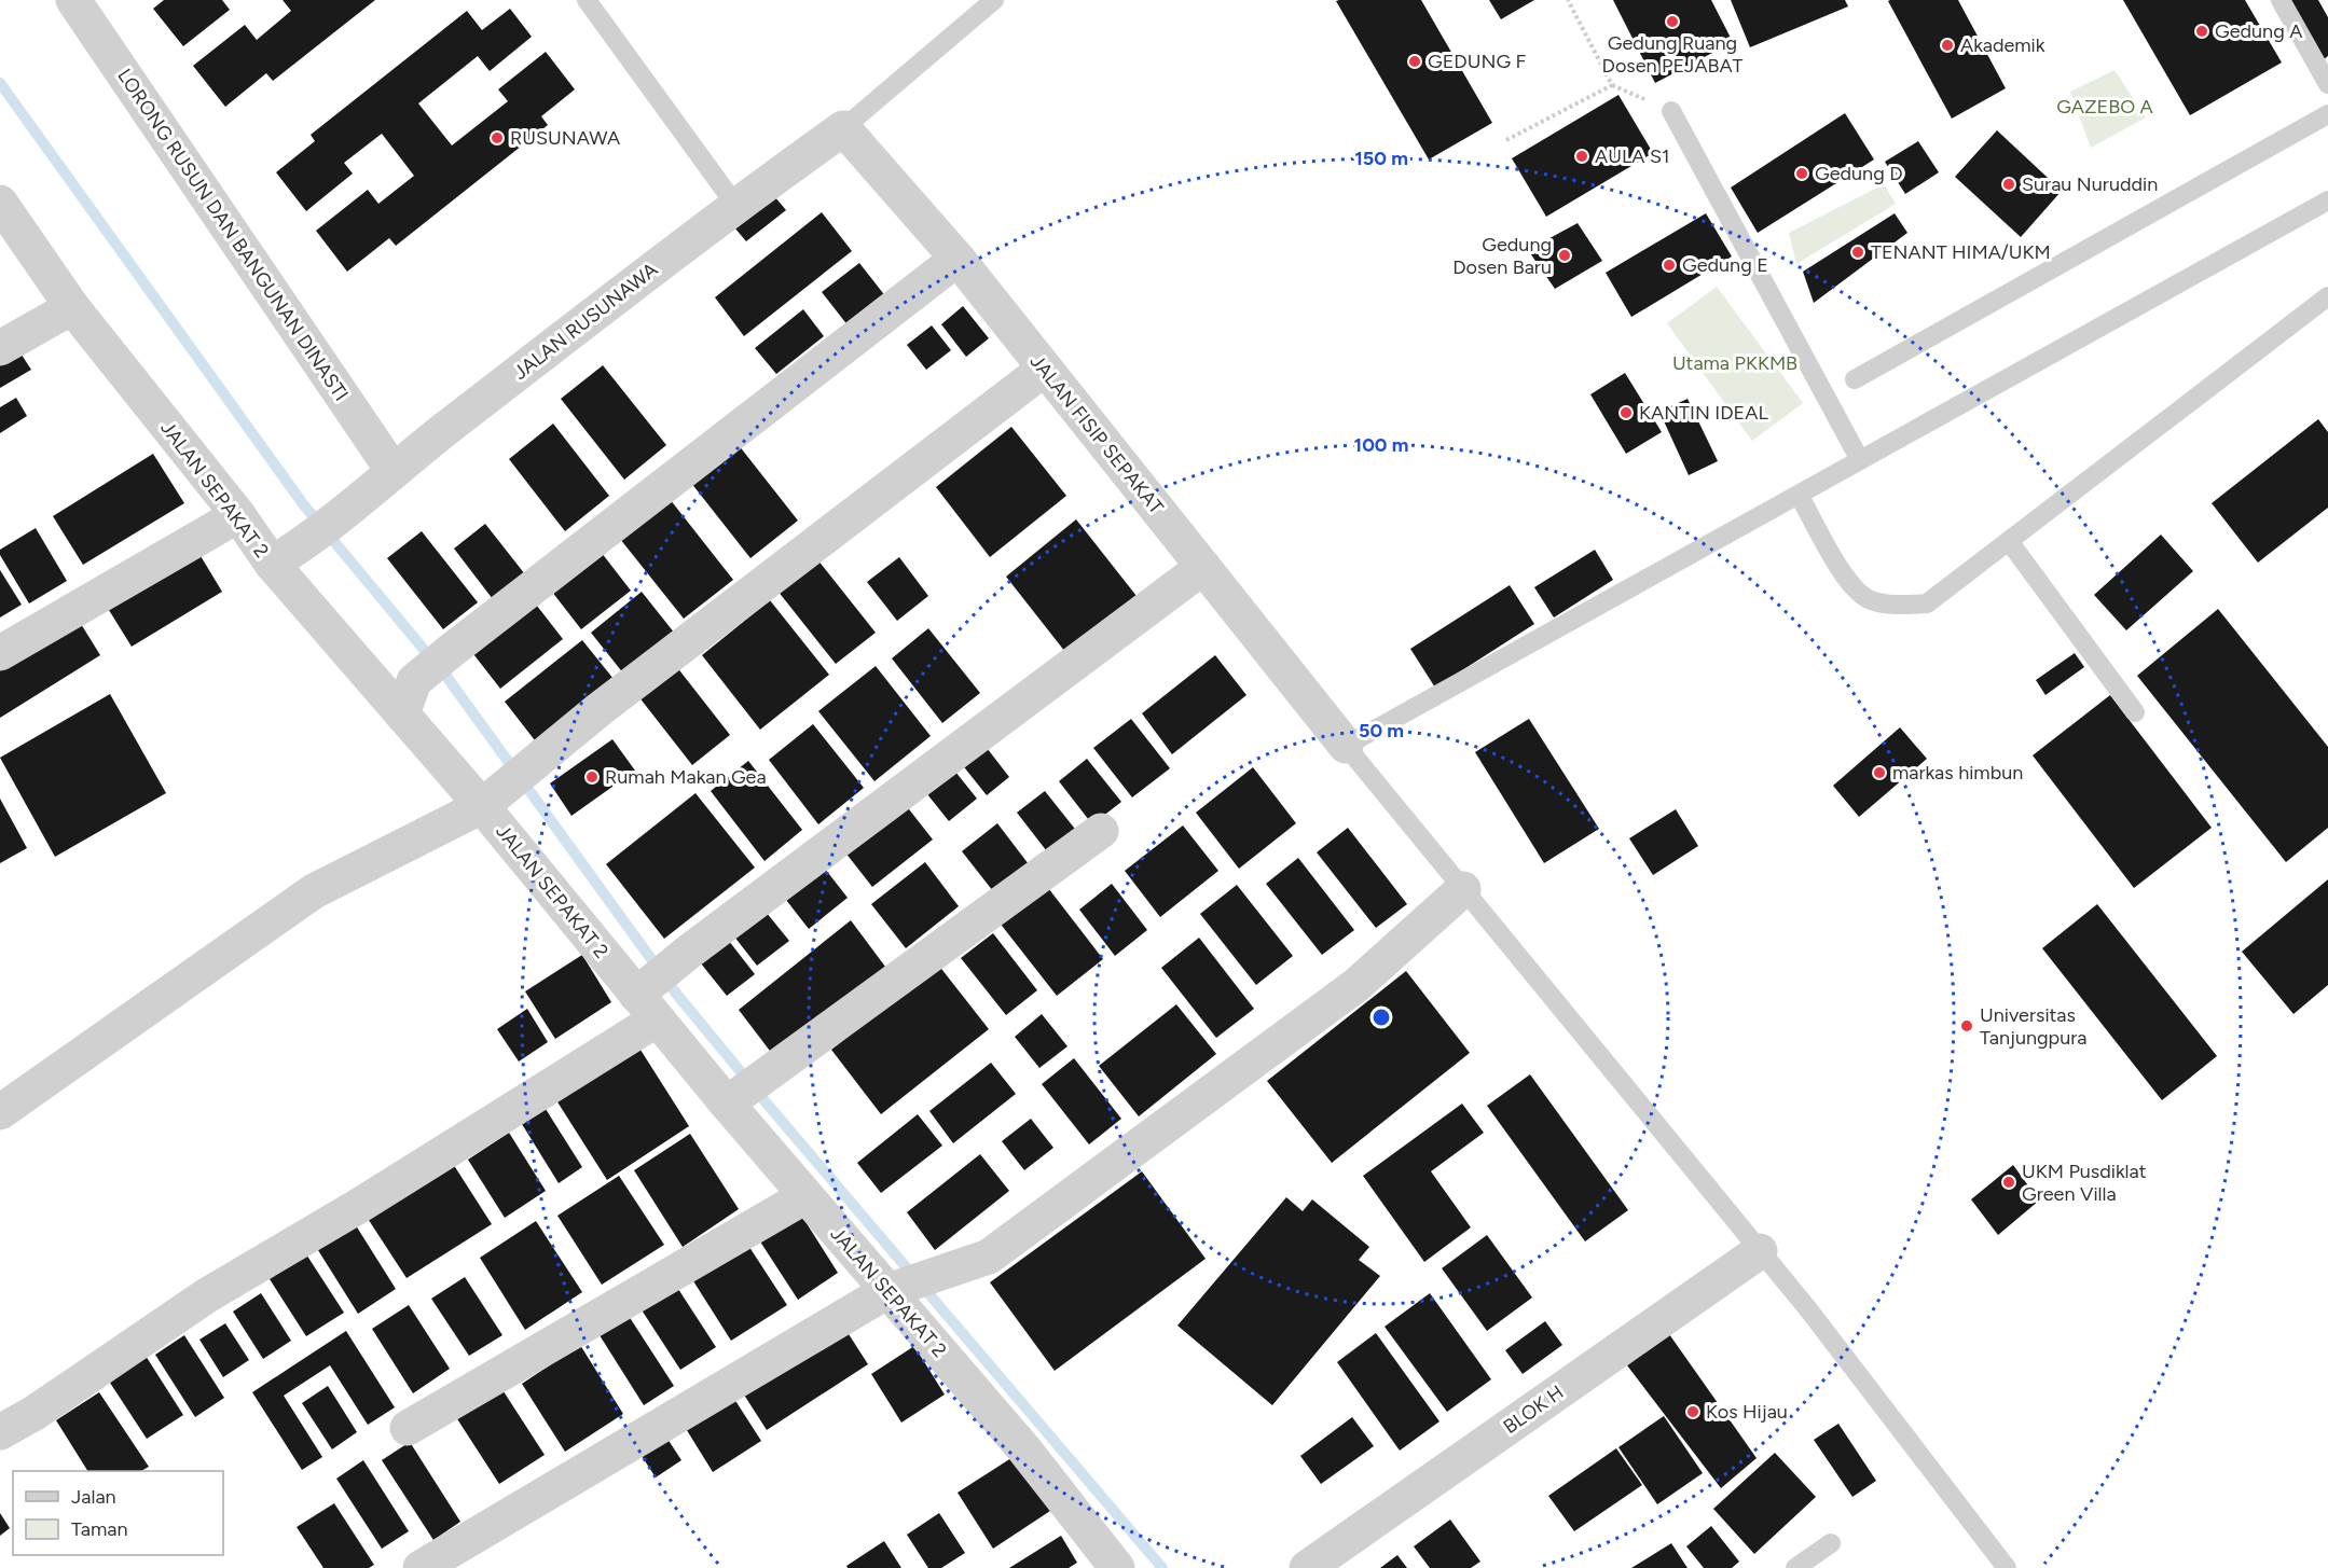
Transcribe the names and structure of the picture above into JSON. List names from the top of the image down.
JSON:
{
  "streets": {
    "street": [
      "LORONG RUSUN DAN BANGUNAN DINASTI",
      "JALAN RUSUNAWA",
      "JALAN FISIP SEPAKAT",
      "JALAN SEPAKAT 2",
      "BLOK H"
    ]
  },
  "crossings": [
    ["LORONG RUSUN DAN BANGUNAN DINASTI", "JALAN RUSUNAWA"],
    ["JALAN RUSUNAWA", "JALAN FISIP SEPAKAT"],
    ["JALAN RUSUNAWA", "JALAN SEPAKAT 2"]
  ],
  "parks": ["GAZEBO A", "Utama PKKMB"],
  "places": [
    "Gedung Ruang Dosen PEJABAT",
    "Gedung A",
    "Akademik",
    "GEDUNG F",
    "RUSUNAWA",
    "AULA S1",
    "Gedung D",
    "Surau Nuruddin",
    "TENANT HIMA/UKM",
    "Gedung Dosen Baru",
    "Gedung E",
    "KANTIN IDEAL",
    "markas himbun",
    "Rumah Makan Gea",
    "Universitas Tanjungpura",
    "UKM Pusdiklat Green Villa",
    "Kos Hijau"
  ],
  "legend": ["Jalan", "Taman"],
  "rings": ["150 m", "100 m", "50 m"]
}
